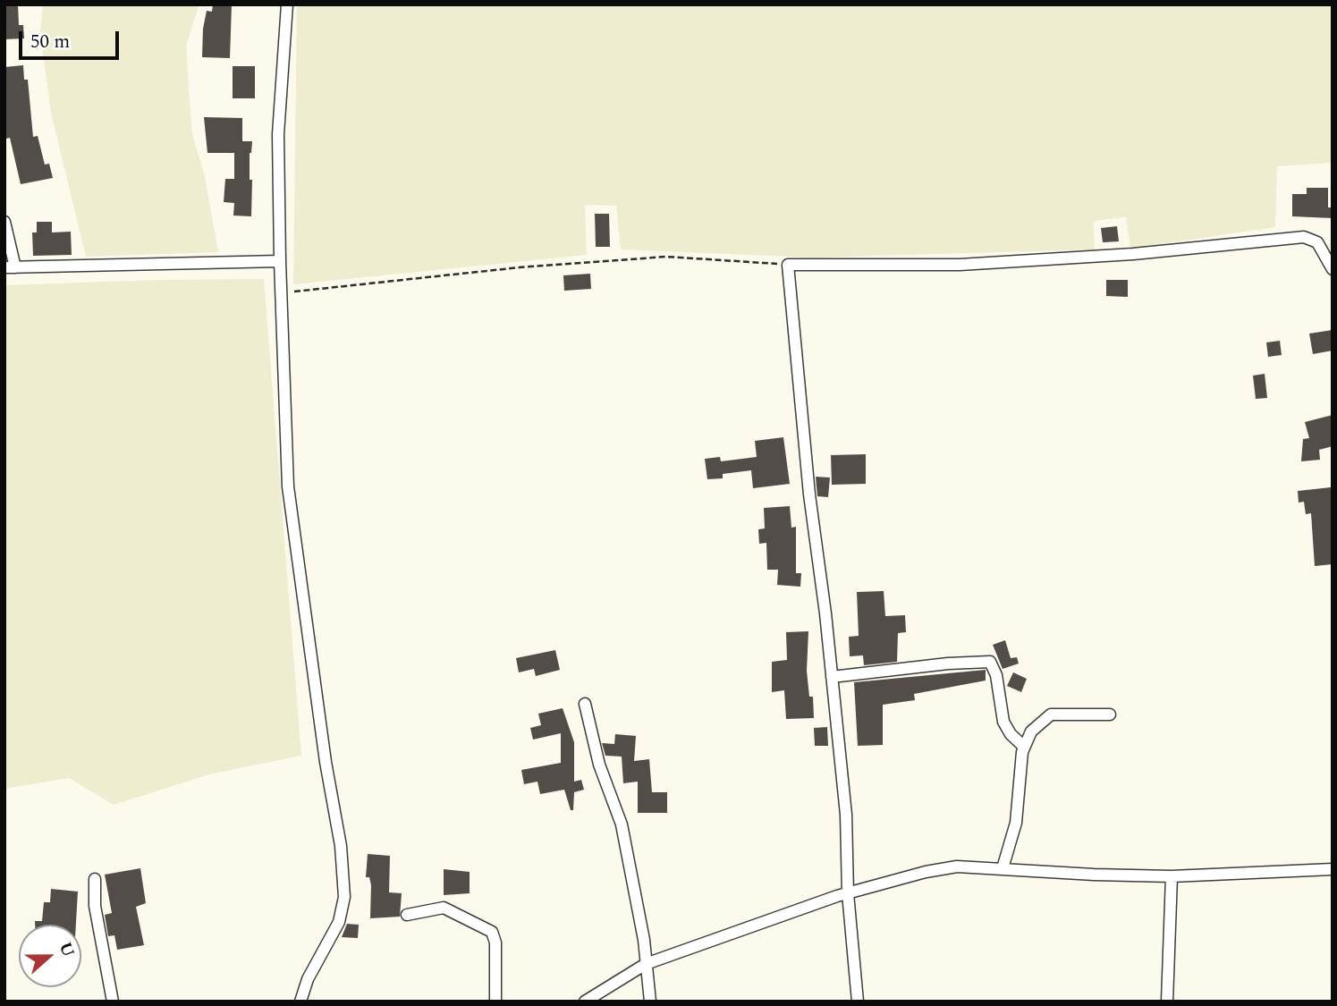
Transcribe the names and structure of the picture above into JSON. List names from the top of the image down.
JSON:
{
  "scale_bar": "50 m",
  "north": "right"
}
